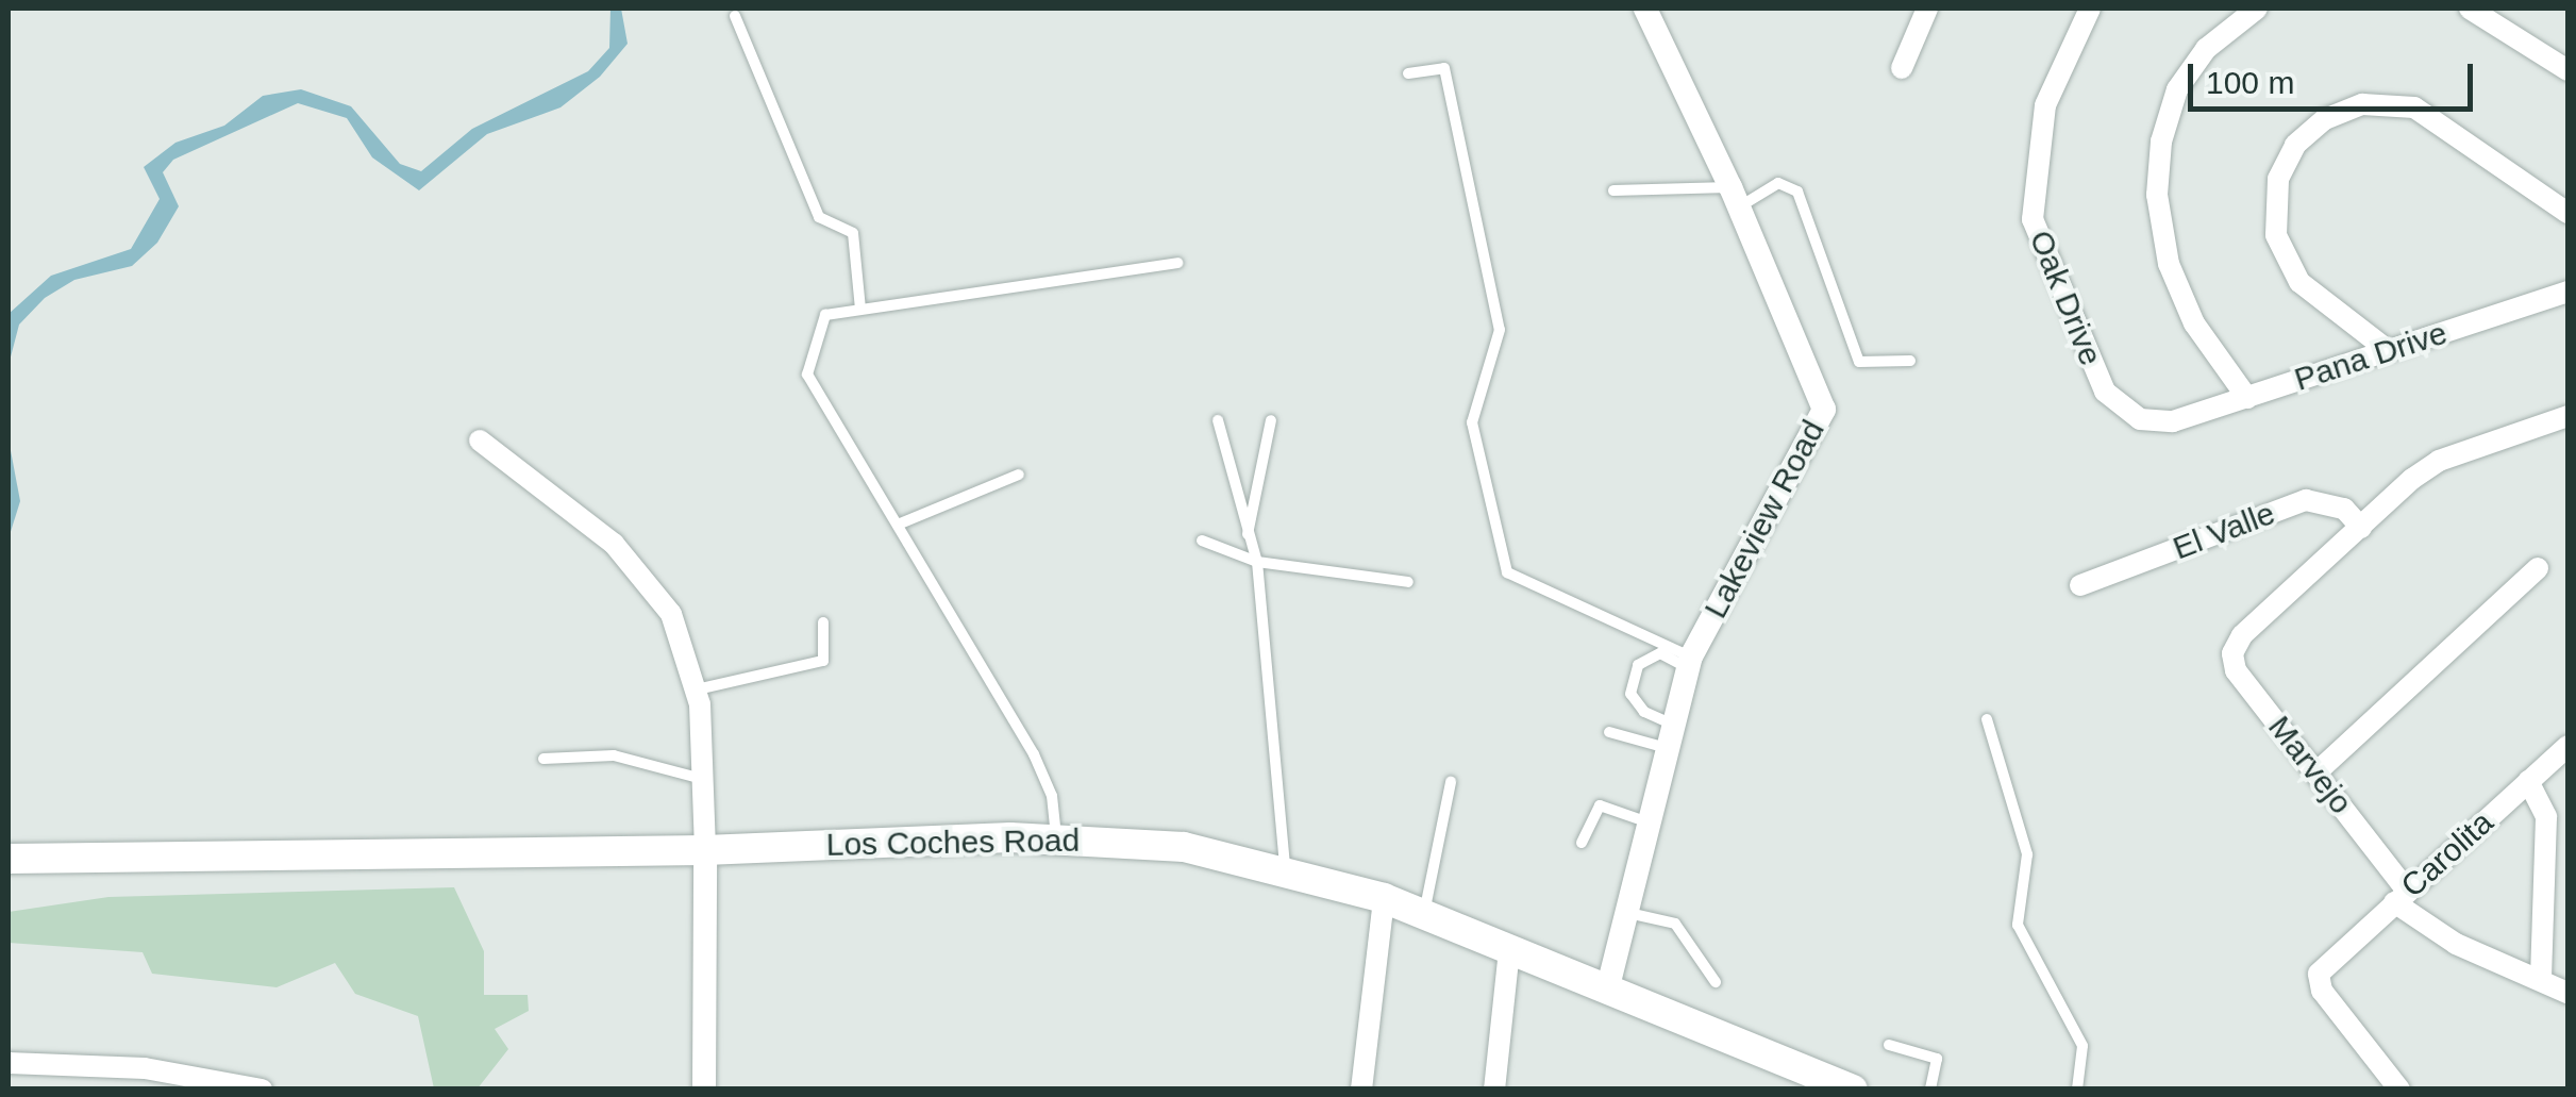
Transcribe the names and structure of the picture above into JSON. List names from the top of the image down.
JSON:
{
  "streets": {
    "main road": ["Los Coches Road"],
    "street": [
      "Oak Drive",
      "Pana Drive",
      "Lakeview Road",
      "El Valle",
      "Marvejo",
      "Carolita"
    ]
  },
  "crossings": [
    ["Oak Drive", "Pana Drive"],
    ["Lakeview Road", "Los Coches Road"],
    ["El Valle", "Marvejo"],
    ["Marvejo", "Carolita"]
  ],
  "scale_bar": "100 m"
}
